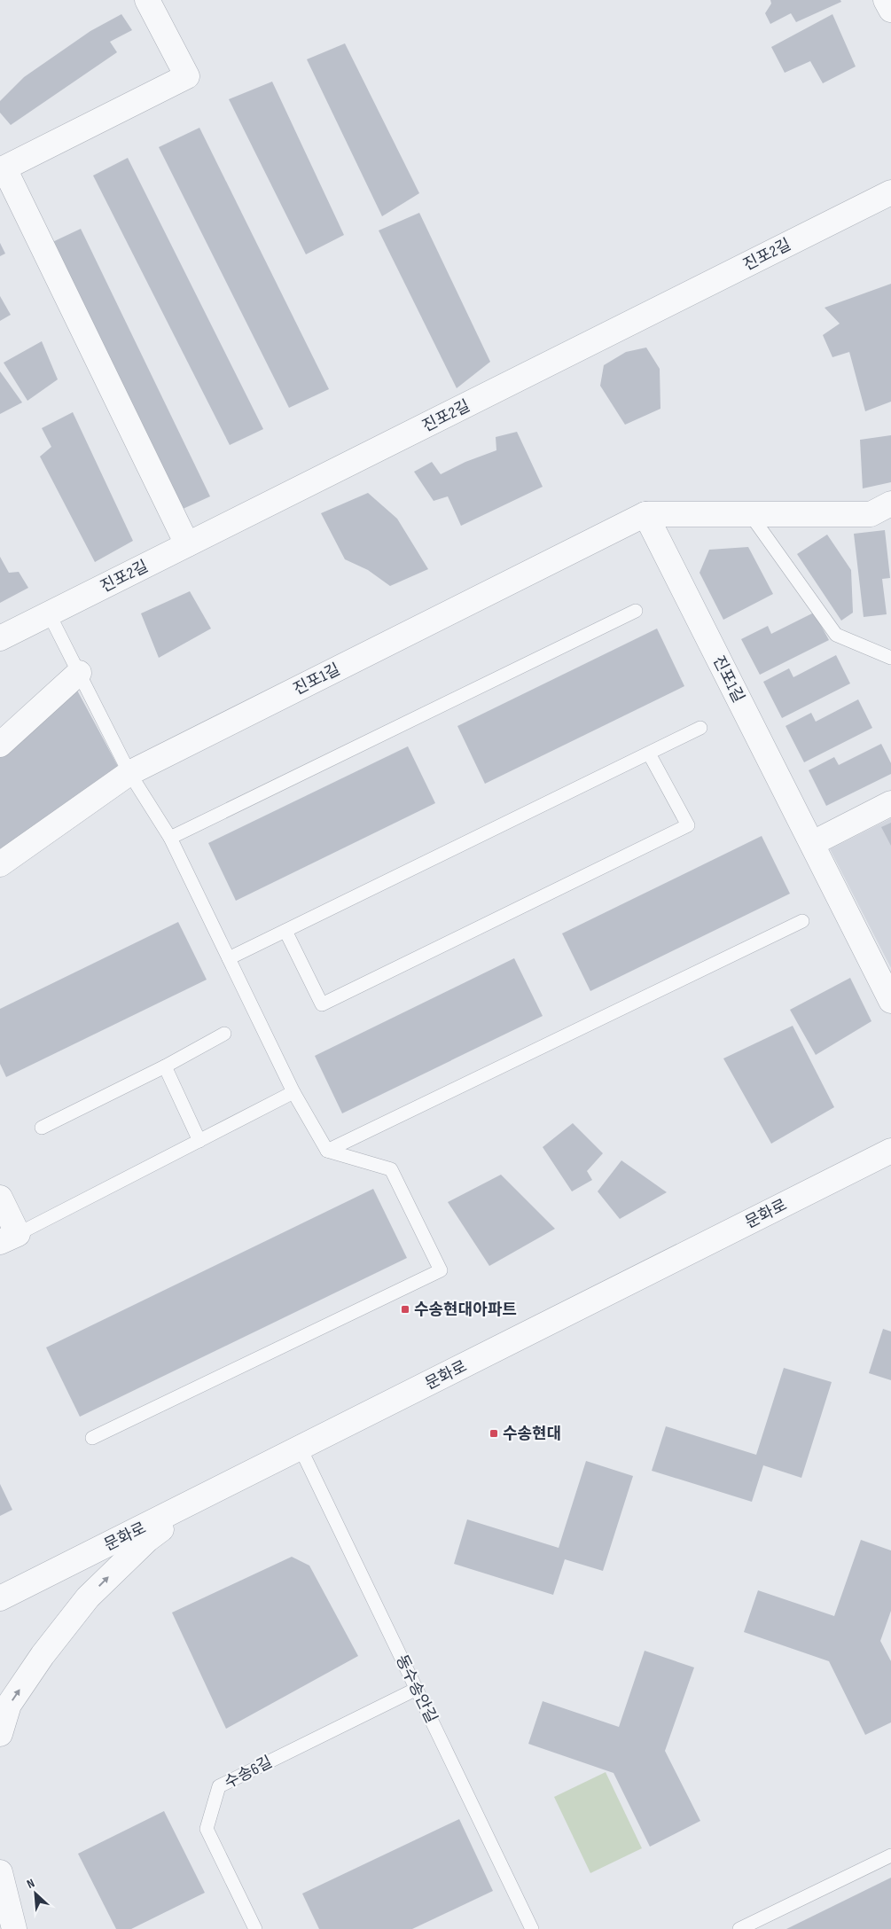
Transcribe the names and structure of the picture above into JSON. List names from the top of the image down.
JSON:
{
  "streets": {
    "street": ["진포2길", "진포1길", "문화로"],
    "lane": ["동수송안길", "수송6길"]
  },
  "crossings": [
    ["문화로", "동수송안길"],
    ["동수송안길", "수송6길"]
  ],
  "places": {
    "transit": ["수송현대아파트", "수송현대"]
  },
  "north": "top left"
}
